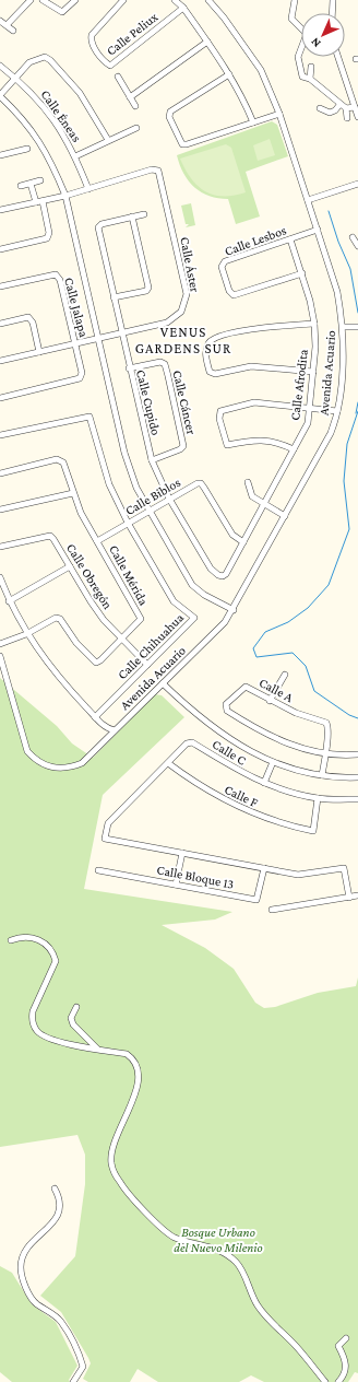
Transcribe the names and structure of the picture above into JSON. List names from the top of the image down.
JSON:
{
  "streets": {
    "street": [
      "Calle Peliux",
      "Calle Éneas",
      "Calle Lesbos",
      "Calle Áster",
      "Calle Jalapa",
      "Avenida Acuario",
      "Calle Afrodita",
      "Calle Cupido",
      "Calle Cáncer",
      "Calle Biblos",
      "Calle Mérida",
      "Calle Obregón",
      "Calle Chihuahua",
      "Calle A",
      "Calle C",
      "Calle F",
      "Calle Bloque 13"
    ]
  },
  "crossings": [
    ["Calle Éneas", "Calle Áster"],
    ["Calle Lesbos", "Avenida Acuario"],
    ["Calle Lesbos", "Calle Afrodita"],
    ["Calle Áster", "Calle Jalapa"],
    ["Calle Áster", "Calle Cupido"],
    ["Calle Afrodita", "Calle Cupido"],
    ["Calle Afrodita", "Calle Biblos"],
    ["Calle Cupido", "Calle Cáncer"],
    ["Calle Cupido", "Calle Biblos"],
    ["Calle Biblos", "Calle Mérida"],
    ["Calle Biblos", "Calle Chihuahua"],
    ["Calle Mérida", "Calle Obregón"],
    ["Calle Obregón", "Calle Chihuahua"],
    ["Calle C", "Calle F"]
  ],
  "districts": ["VENUS GARDENS SUR"],
  "parks": ["Bosque Urbano del Nuevo Milenio"],
  "north": "bottom left"
}
